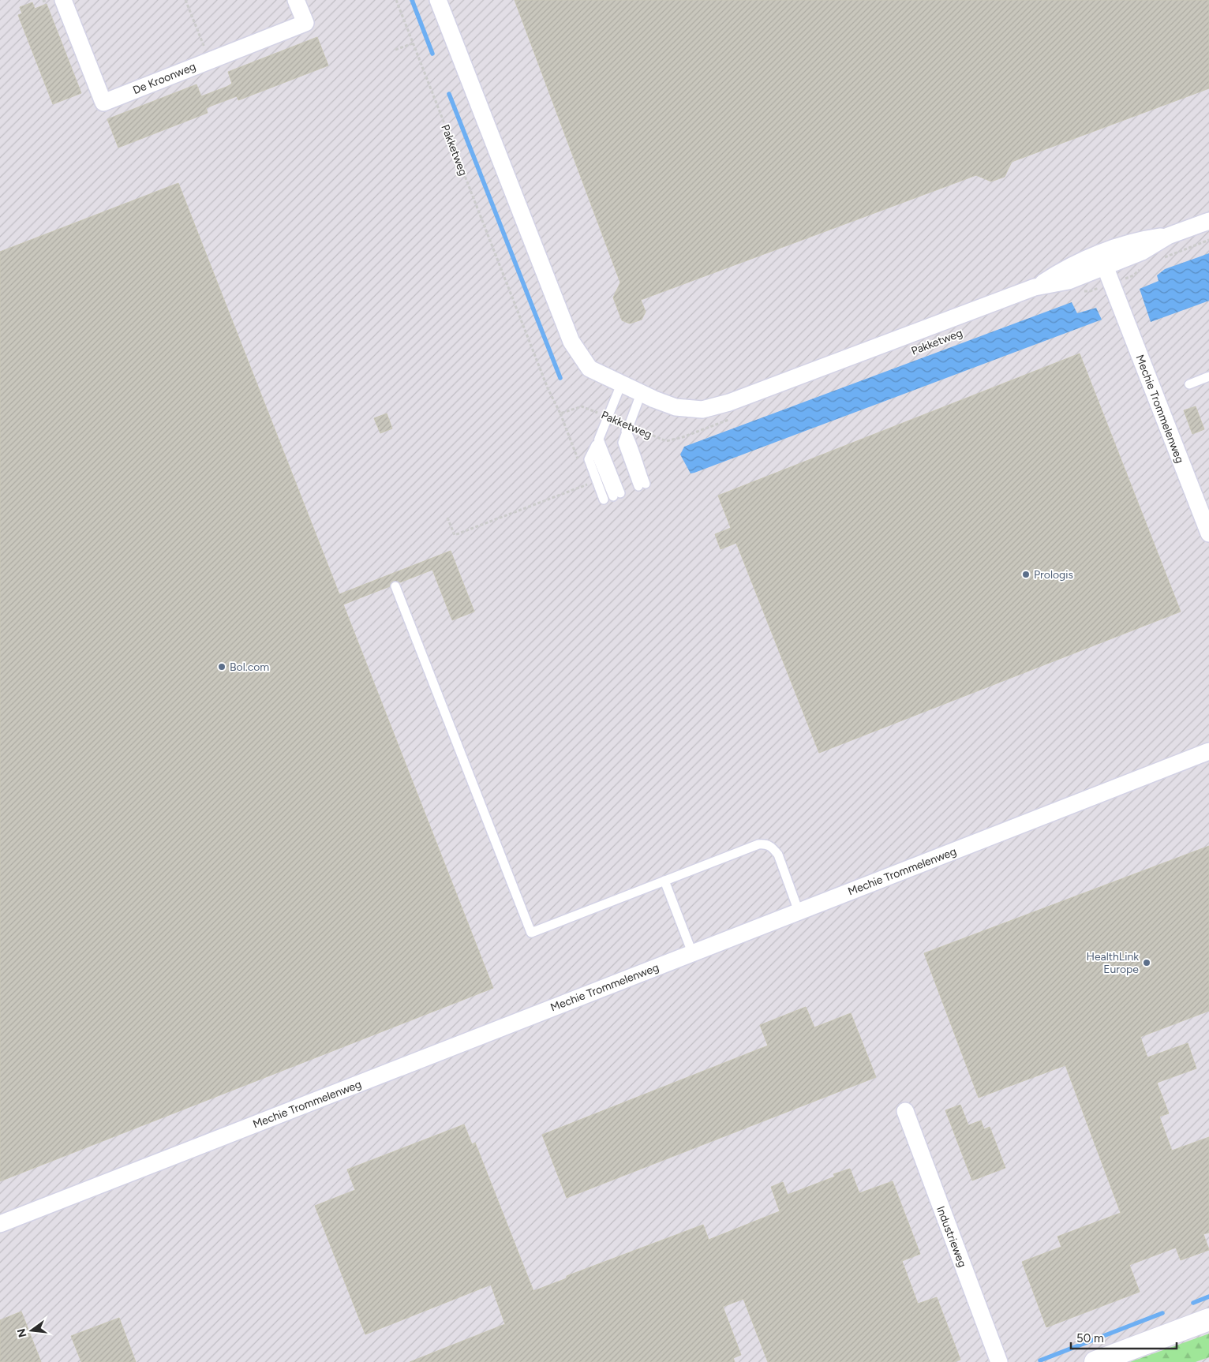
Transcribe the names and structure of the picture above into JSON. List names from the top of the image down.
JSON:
{
  "streets": {
    "street": [
      "De Kroonweg",
      "Pakketweg",
      "Mechie Trommelenweg",
      "Industrieweg"
    ]
  },
  "crossings": [
    ["Pakketweg", "Mechie Trommelenweg"]
  ],
  "places": ["Prologis", "Bol.com", "HealthLink Europe"],
  "scale_bar": "50 m",
  "north": "left"
}
